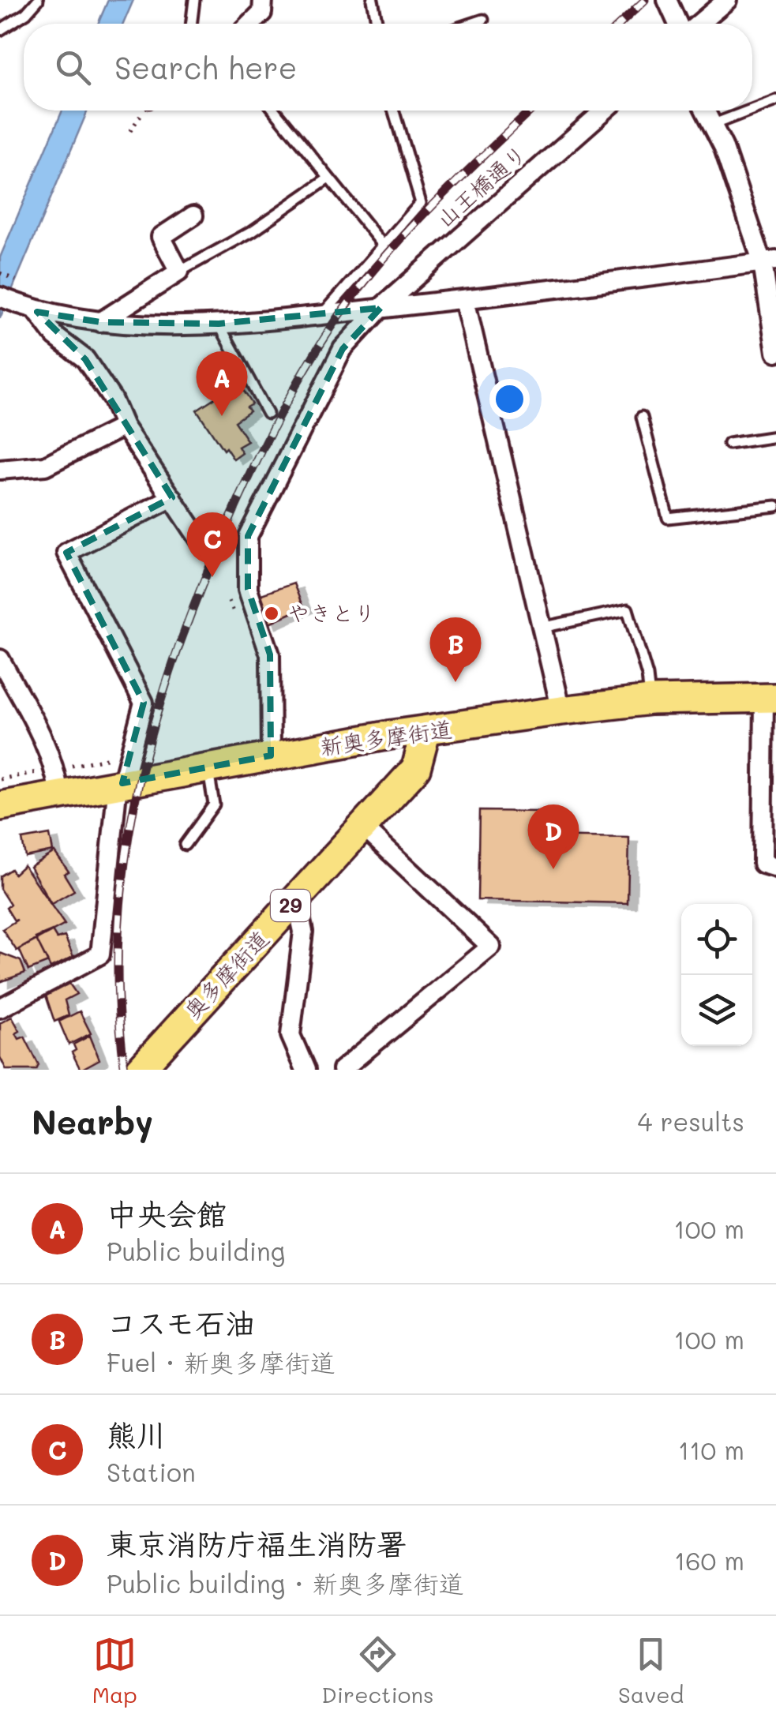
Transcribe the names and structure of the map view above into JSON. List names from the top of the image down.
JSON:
{
  "streets": {
    "main road": ["新奥多摩街道", "29", "奥多摩街道"],
    "street": ["山王橋通り"]
  },
  "crossings": [
    ["山王橋通り", "新奥多摩街道"],
    ["新奥多摩街道", "奥多摩街道"]
  ],
  "places": ["やきとり"],
  "page": {
    "search": "Search here",
    "pins": [
      "A",
      "C",
      "B",
      "D"
    ],
    "heading": ["Nearby", "4 results"],
    "list": [
      {
        "mark": "A",
        "name": "中央会館",
        "note": "Public building",
        "value": "100 m"
      },
      {
        "mark": "B",
        "name": "コスモ石油",
        "note": "Fuel · 新奥多摩街道",
        "value": "100 m"
      },
      {
        "mark": "C",
        "name": "熊川",
        "note": "Station",
        "value": "110 m"
      },
      {
        "mark": "D",
        "name": "東京消防庁福生消防署",
        "note": "Public building · 新奥多摩街道",
        "value": "160 m"
      }
    ],
    "nav": ["Map", "Directions", "Saved"]
  }
}
